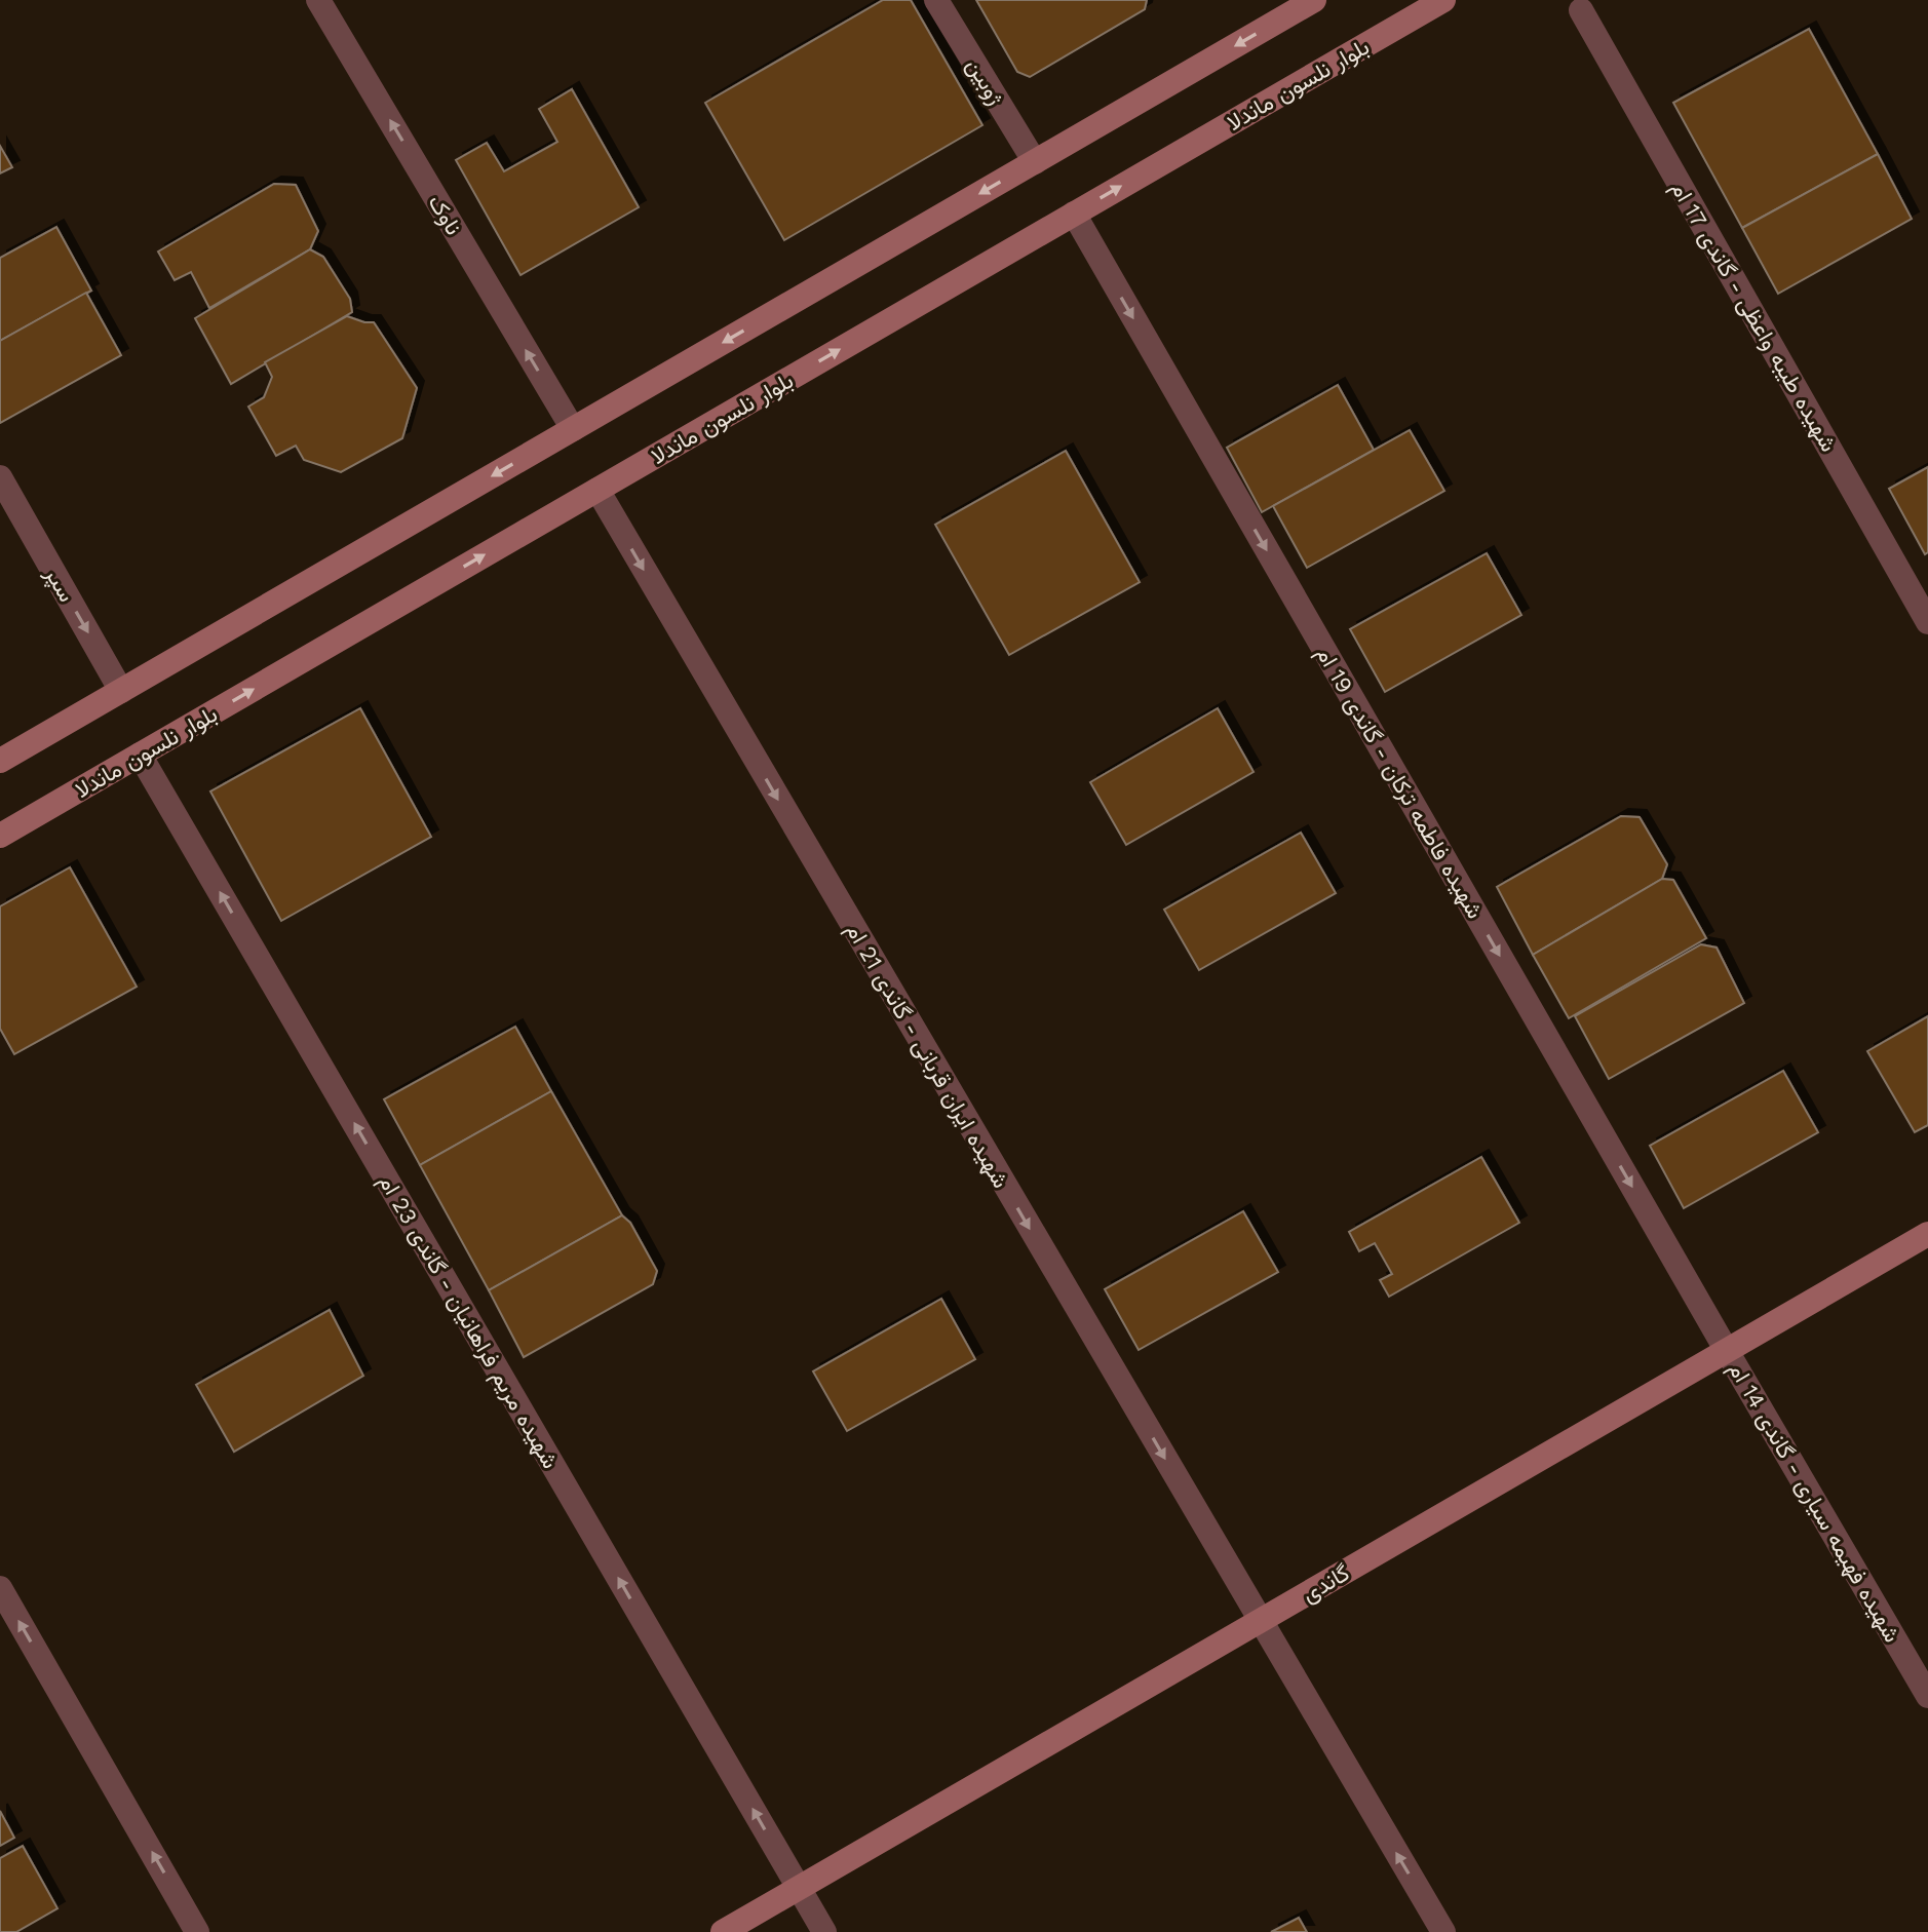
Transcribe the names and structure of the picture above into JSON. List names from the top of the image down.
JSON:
{
  "streets": {
    "main road": ["بلوار نلسون ماندلا", "گاندی"],
    "street": [
      "ژوبین",
      "ناوک",
      "شهیده طیبه واعظی - گاندی 17 ام",
      "سپر",
      "شهیده فاطمه ترکان - گاندی 19 ام",
      "شهیده ایران قربانی - گاندی 21 ام",
      "شهیده مریم فراهانیان - گاندی 23 ام",
      "شهیده فهیمه سیاری - گاندی 14 ام"
    ]
  },
  "crossings": [
    ["بلوار نلسون ماندلا", "شهیده فاطمه ترکان - گاندی 19 ام"],
    ["بلوار نلسون ماندلا", "شهیده ایران قربانی - گاندی 21 ام"],
    ["بلوار نلسون ماندلا", "شهیده مریم فراهانیان - گاندی 23 ام"],
    ["شهیده فاطمه ترکان - گاندی 19 ام", "شهیده فهیمه سیاری - گاندی 14 ام"],
    ["شهیده فاطمه ترکان - گاندی 19 ام", "گاندی"],
    ["شهیده ایران قربانی - گاندی 21 ام", "گاندی"],
    ["شهیده مریم فراهانیان - گاندی 23 ام", "گاندی"],
    ["شهیده فهیمه سیاری - گاندی 14 ام", "گاندی"]
  ],
  "one_way": [
    "ناوک",
    "سپر",
    "شهیده فاطمه ترکان - گاندی 19 ام",
    "شهیده مریم فراهانیان - گاندی 23 ام"
  ]
}
